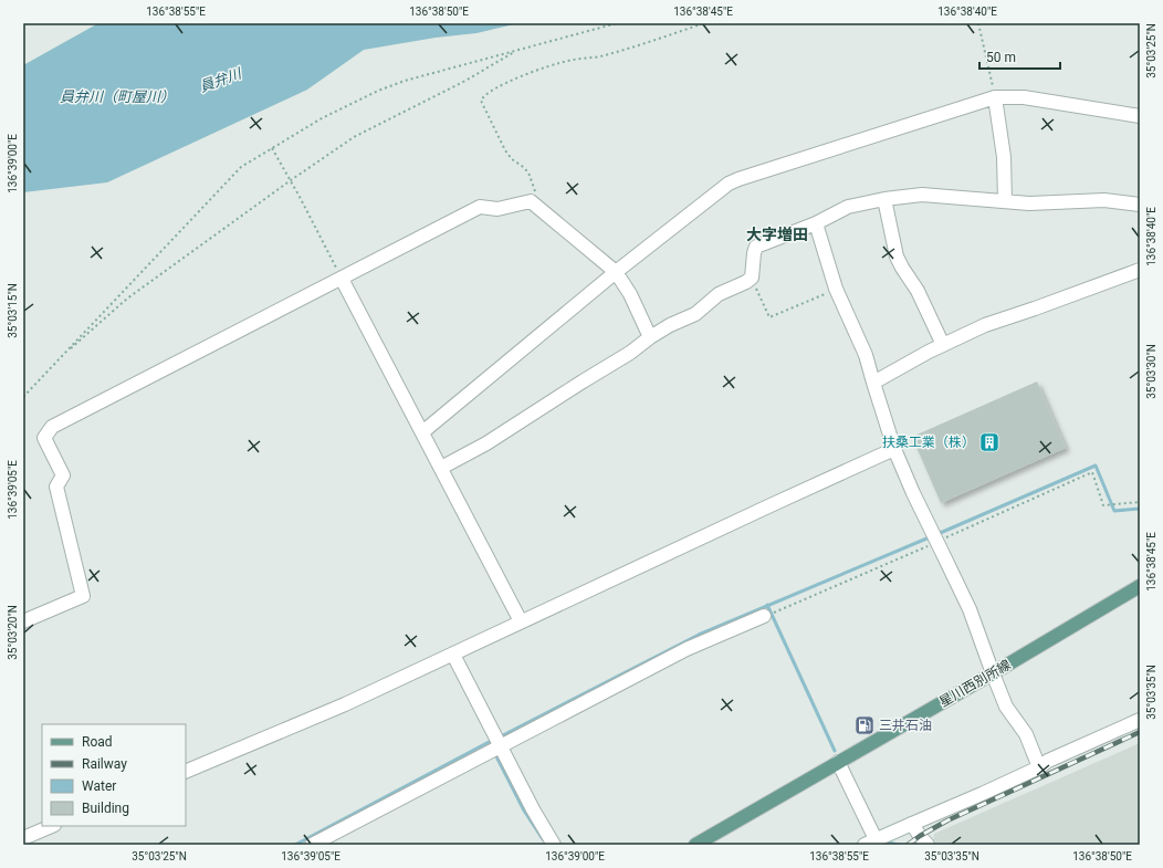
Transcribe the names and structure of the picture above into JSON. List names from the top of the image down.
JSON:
{
  "streets": {
    "main road": ["星川西別所線"]
  },
  "districts": ["大字増田"],
  "water": ["員弁川", "員弁川（町屋川）"],
  "places": {
    "building": ["扶桑工業（株）"],
    "fuel station": ["三井石油"]
  },
  "legend": [
    "Road",
    "Railway",
    "Water",
    "Building"
  ],
  "scale_bar": "50 m",
  "coordinates": [
    "136°38'55\"E",
    "136°38'50\"E",
    "136°38'45\"E",
    "136°38'40\"E",
    "35°03'25\"N",
    "136°39'00\"E",
    "35°03'15\"N",
    "35°03'30\"N",
    "136°39'05\"E",
    "35°03'20\"N",
    "35°03'35\"N"
  ]
}
